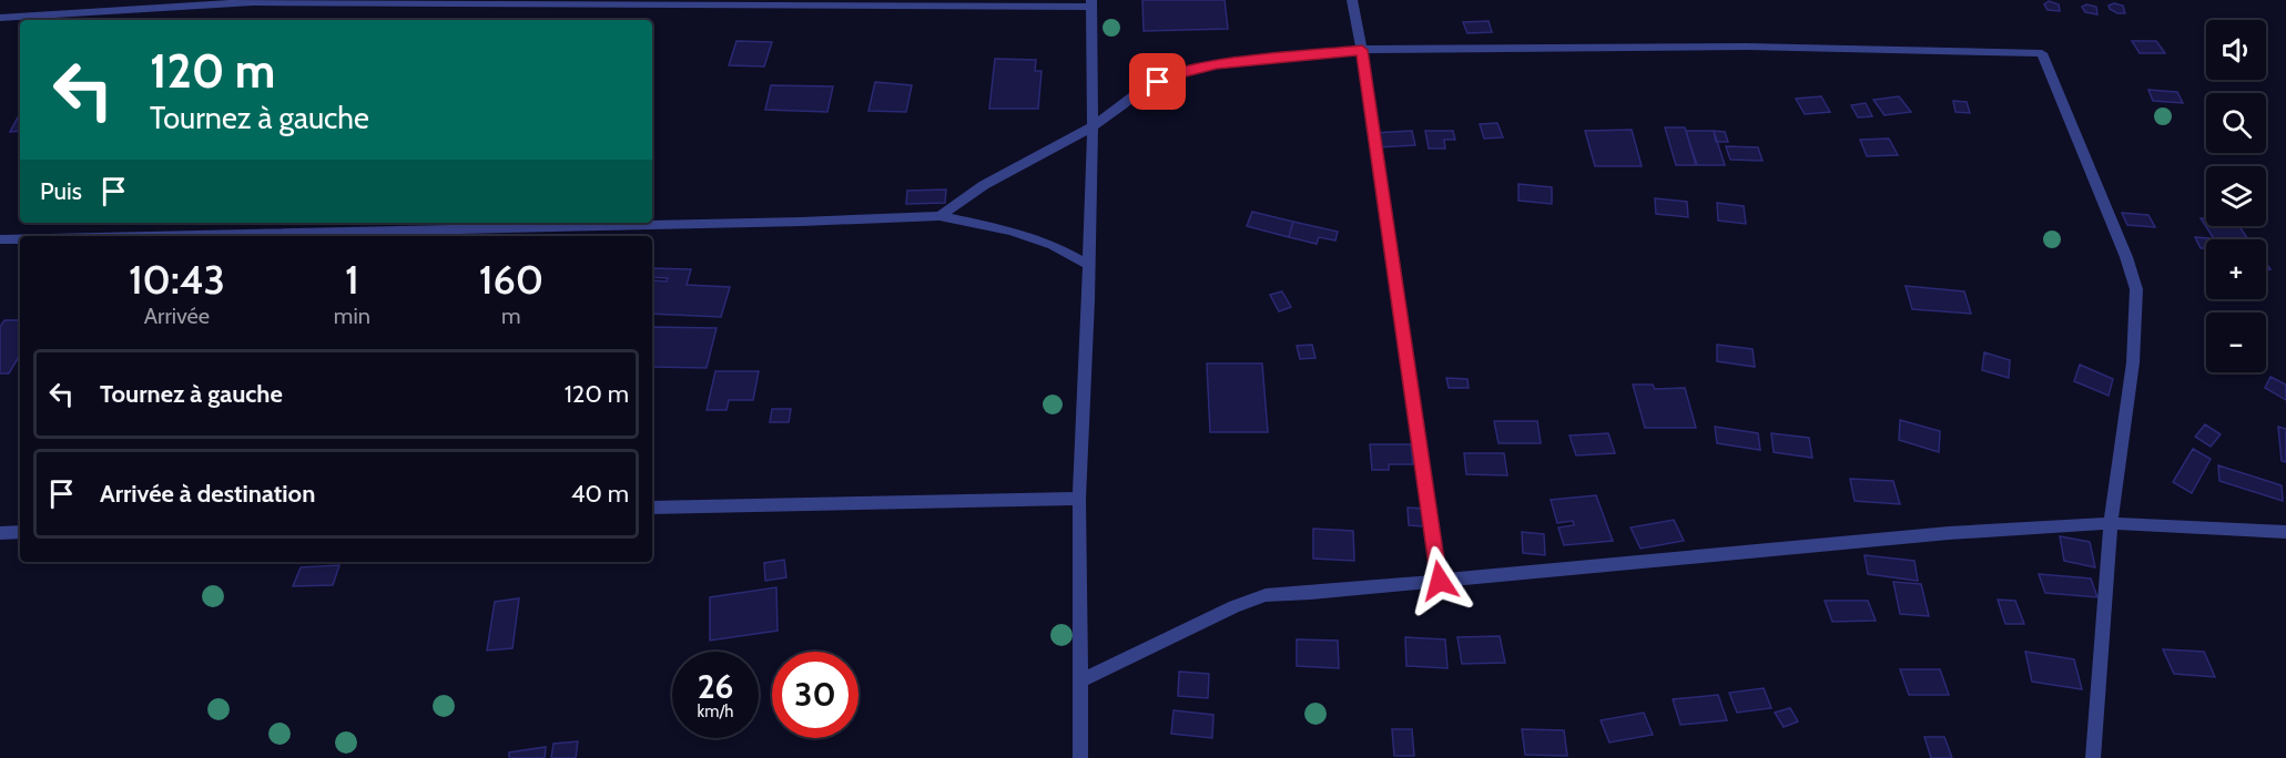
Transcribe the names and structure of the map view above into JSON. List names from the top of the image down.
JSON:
{
  "page": {
    "map_buttons": ["+", "−"],
    "turn": ["120 m", "Tournez à gauche"],
    "then": "Puis",
    "eta": [
      "10:43",
      "Arrivée",
      "1",
      "min",
      "160",
      "m"
    ],
    "list": [
      {
        "name": "Tournez à gauche",
        "value": "120 m"
      },
      {
        "name": "Arrivée à destination",
        "value": "40 m"
      }
    ],
    "speed": "26 km/h",
    "limit": "30"
  }
}
